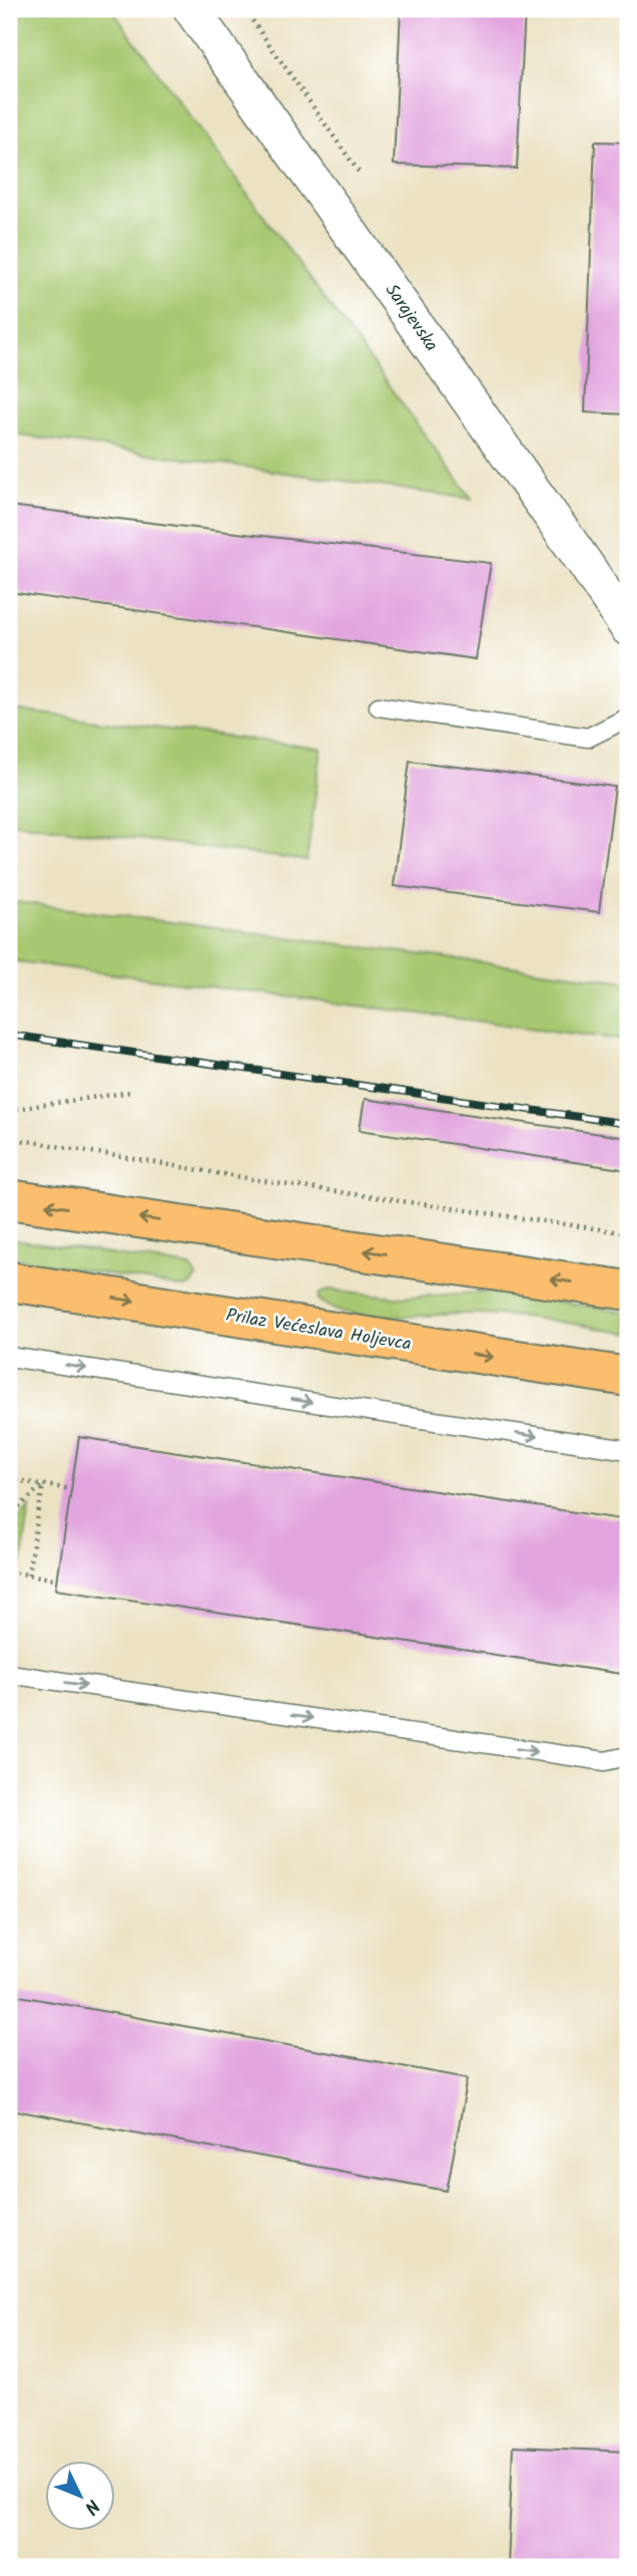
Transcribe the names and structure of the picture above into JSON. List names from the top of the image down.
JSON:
{
  "streets": {
    "main road": ["Prilaz Većeslava Holjevca"],
    "street": ["Sarajevska"]
  },
  "north": "bottom right"
}
